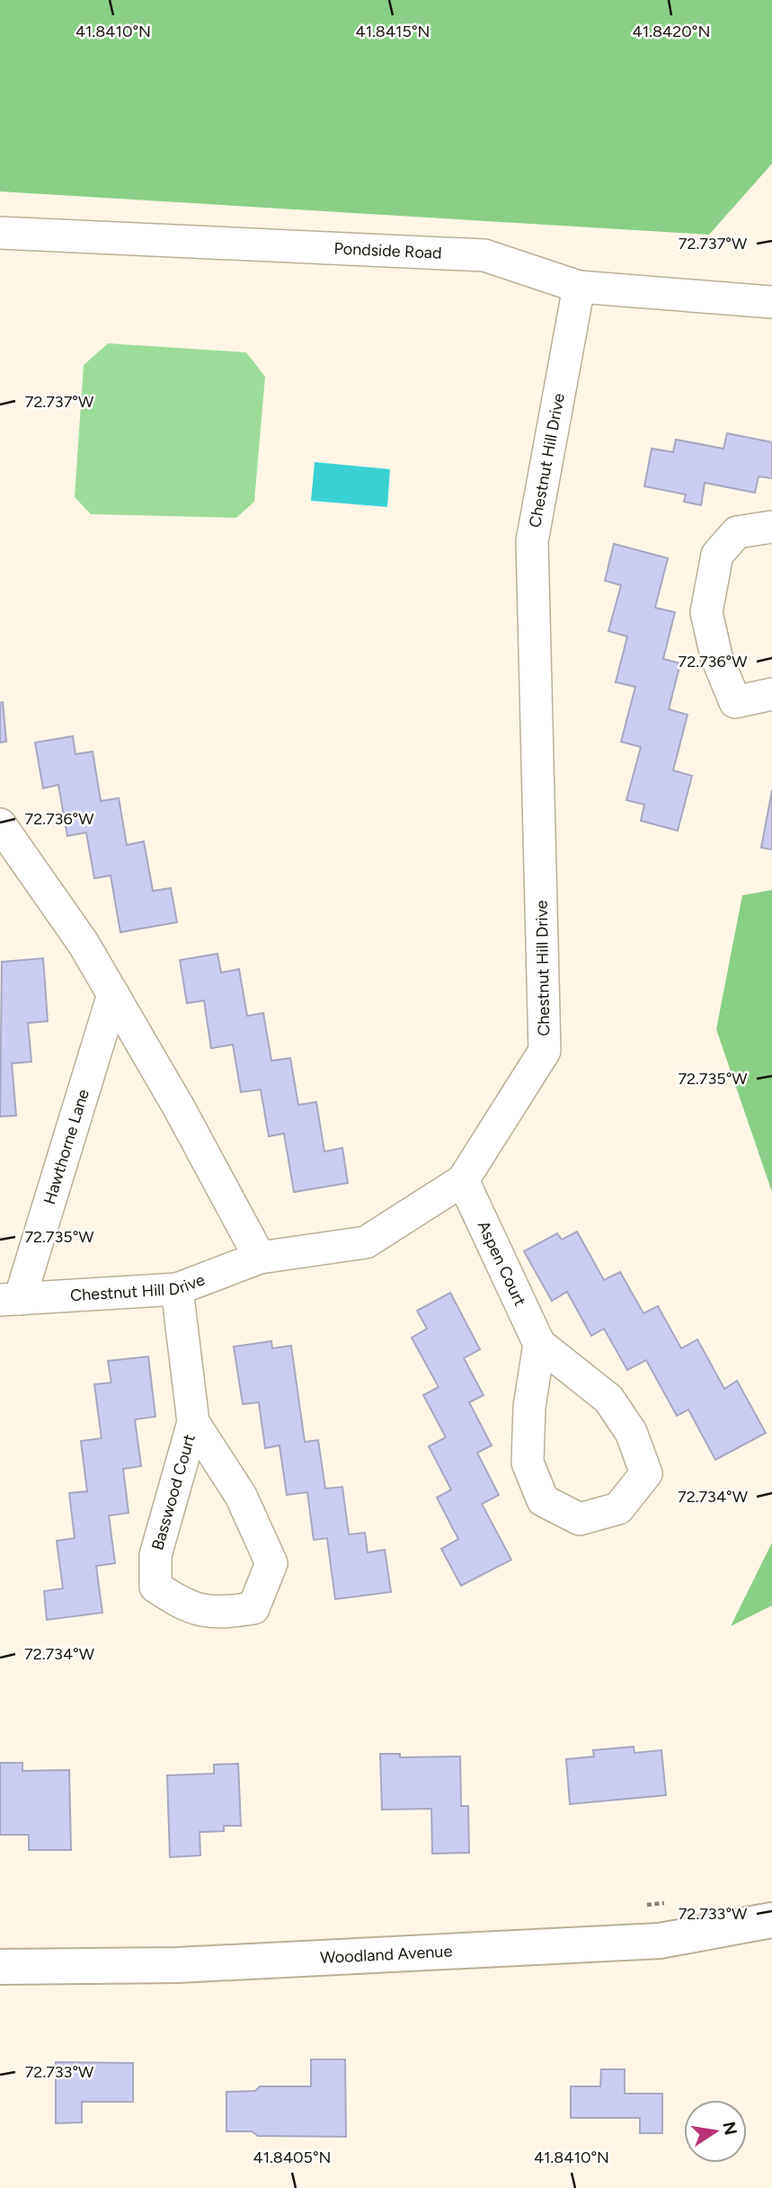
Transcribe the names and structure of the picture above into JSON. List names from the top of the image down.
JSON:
{
  "streets": {
    "street": [
      "Pondside Road",
      "Chestnut Hill Drive",
      "Hawthorne Lane",
      "Aspen Court",
      "Basswood Court",
      "Woodland Avenue"
    ]
  },
  "crossings": [
    ["Pondside Road", "Chestnut Hill Drive"],
    ["Chestnut Hill Drive", "Hawthorne Lane"],
    ["Chestnut Hill Drive", "Aspen Court"],
    ["Chestnut Hill Drive", "Basswood Court"]
  ],
  "north": "right",
  "coordinates": [
    "41.8410°N",
    "41.8415°N",
    "41.8420°N",
    "72.737°W",
    "72.736°W",
    "72.735°W",
    "72.734°W",
    "72.733°W",
    "41.8405°N"
  ]
}
